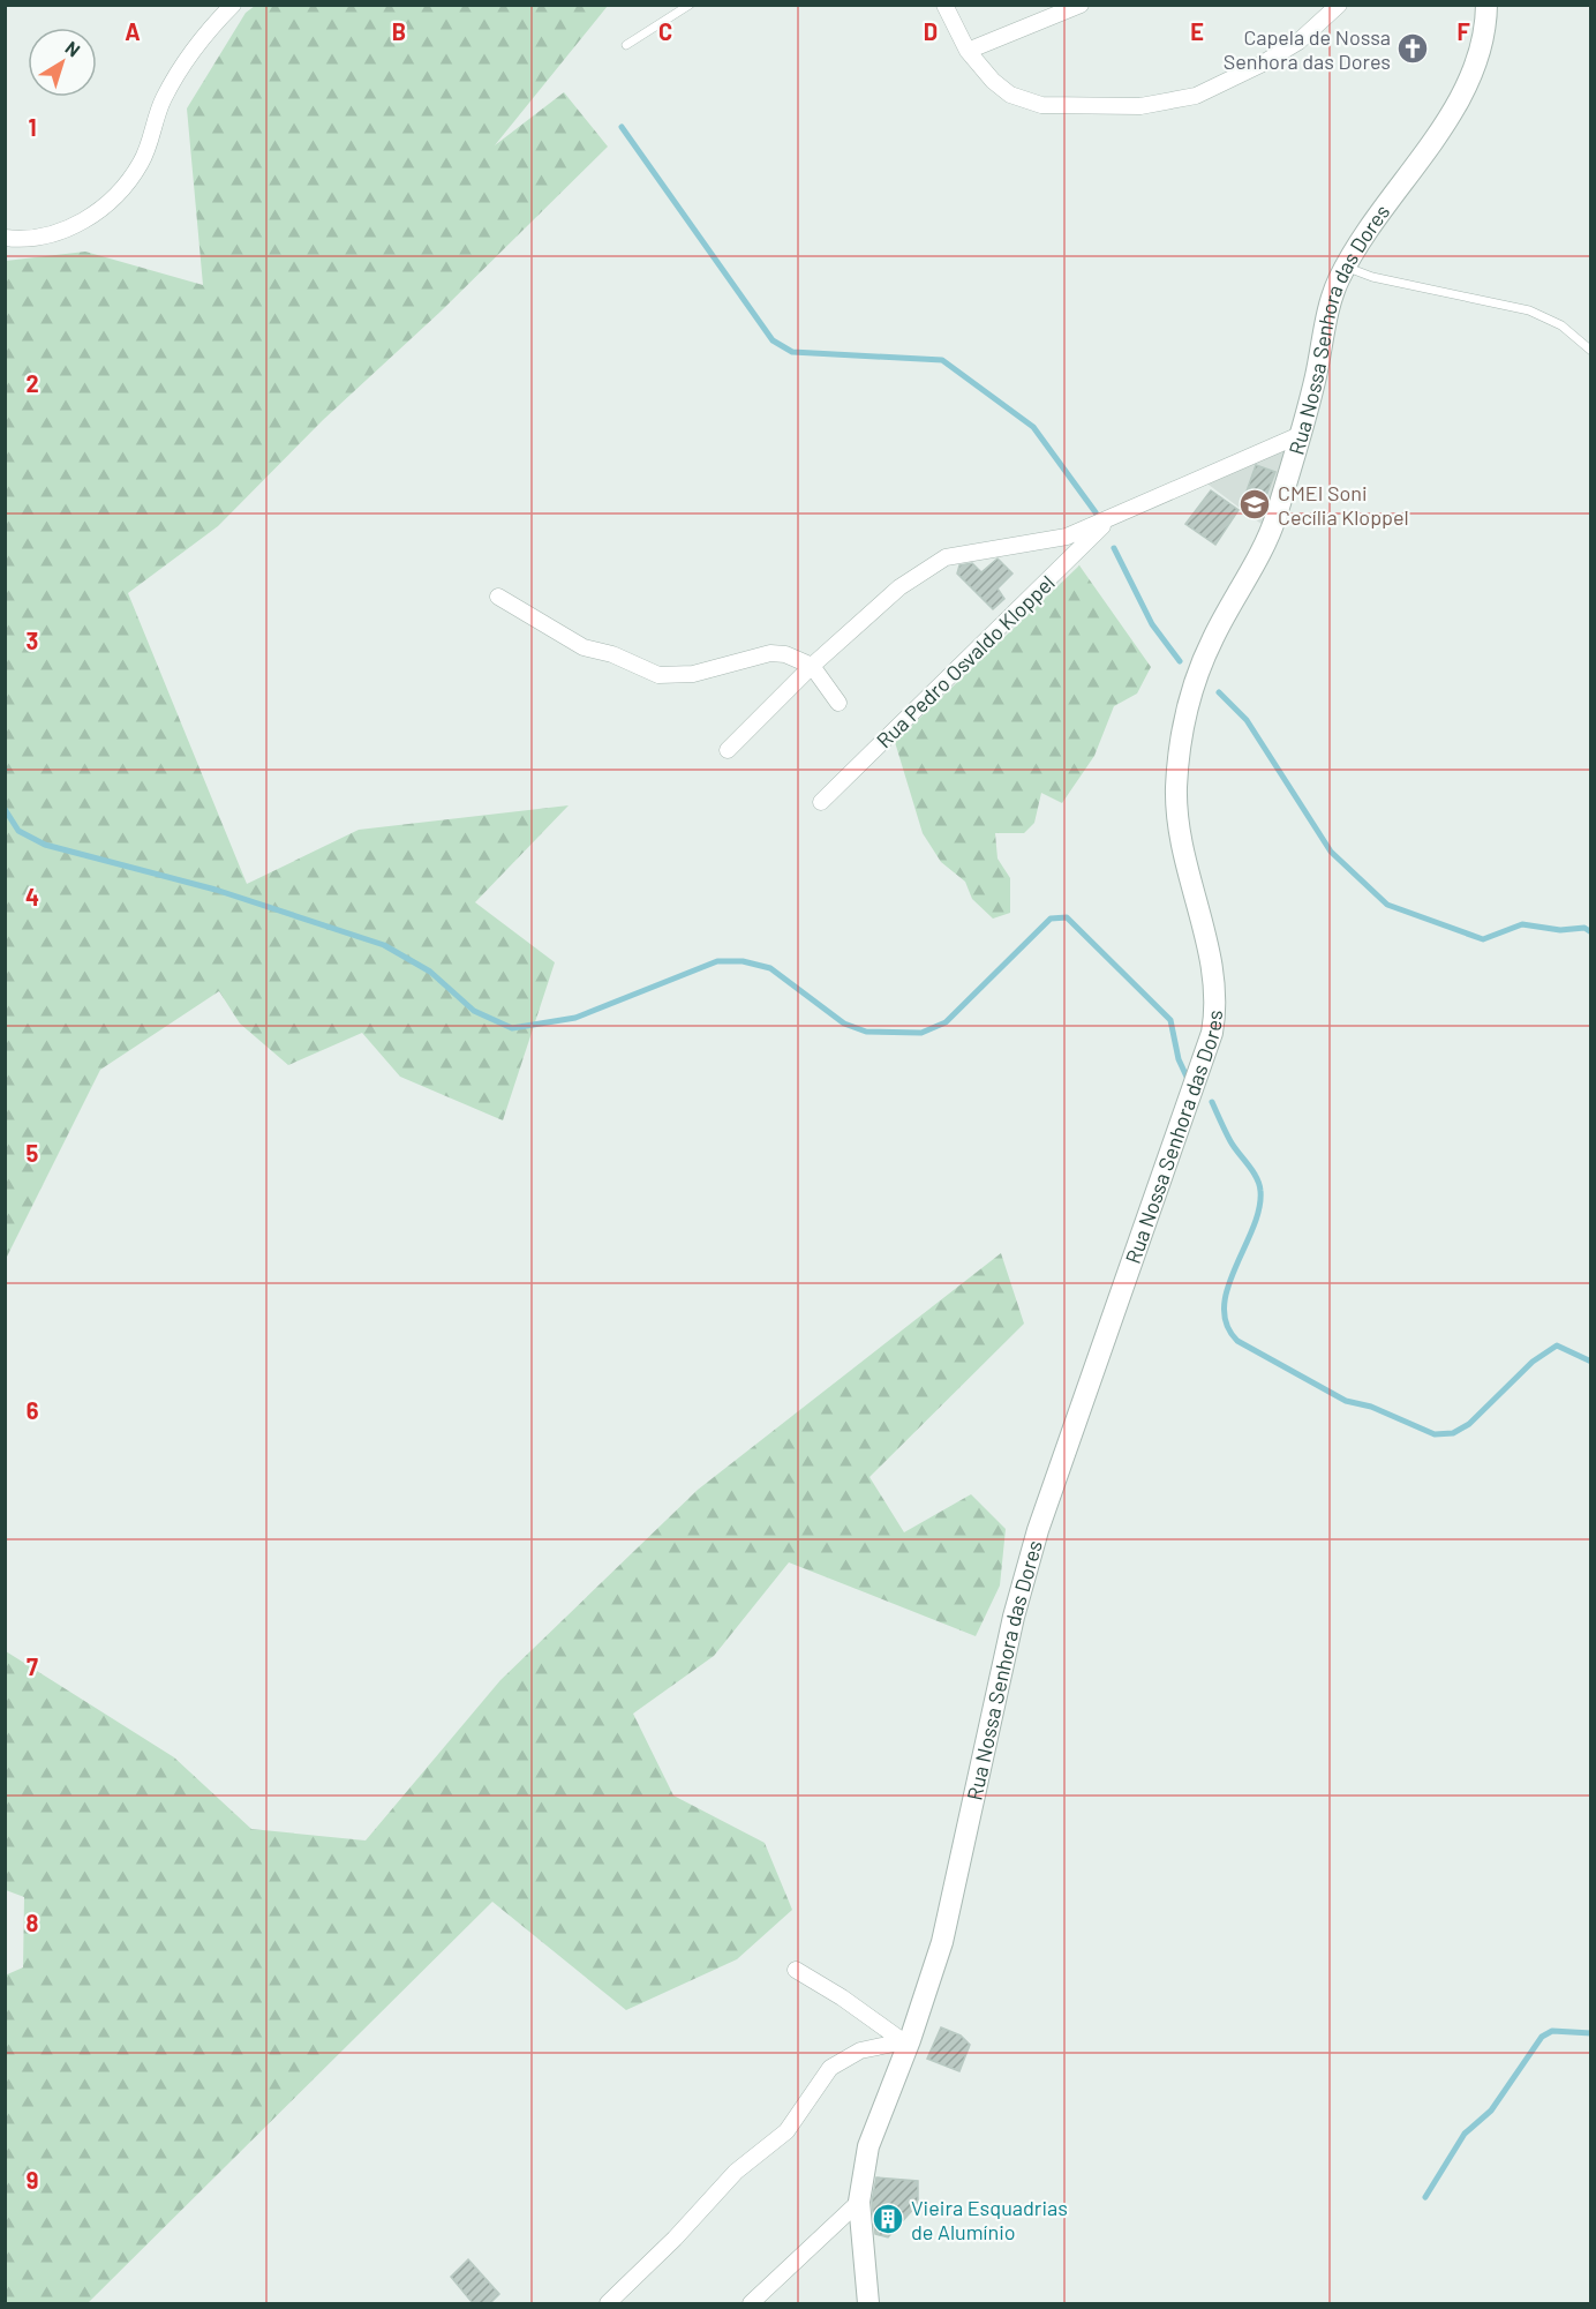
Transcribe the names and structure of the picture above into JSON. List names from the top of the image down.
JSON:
{
  "streets": {
    "street": ["Rua Nossa Senhora das Dores", "Rua Pedro Osvaldo Kloppel"]
  },
  "places": {
    "church": ["Capela de Nossa Senhora das Dores"],
    "school or university": ["CMEI Soni Cecília Kloppel"],
    "building": ["Vieira Esquadrias de Alumínio"]
  },
  "north": "top right",
  "grid": {
    "columns": [
      "A",
      "B",
      "C",
      "D",
      "E",
      "F"
    ],
    "rows": [
      "1",
      "2",
      "3",
      "4",
      "5",
      "6",
      "7",
      "8",
      "9"
    ]
  }
}
